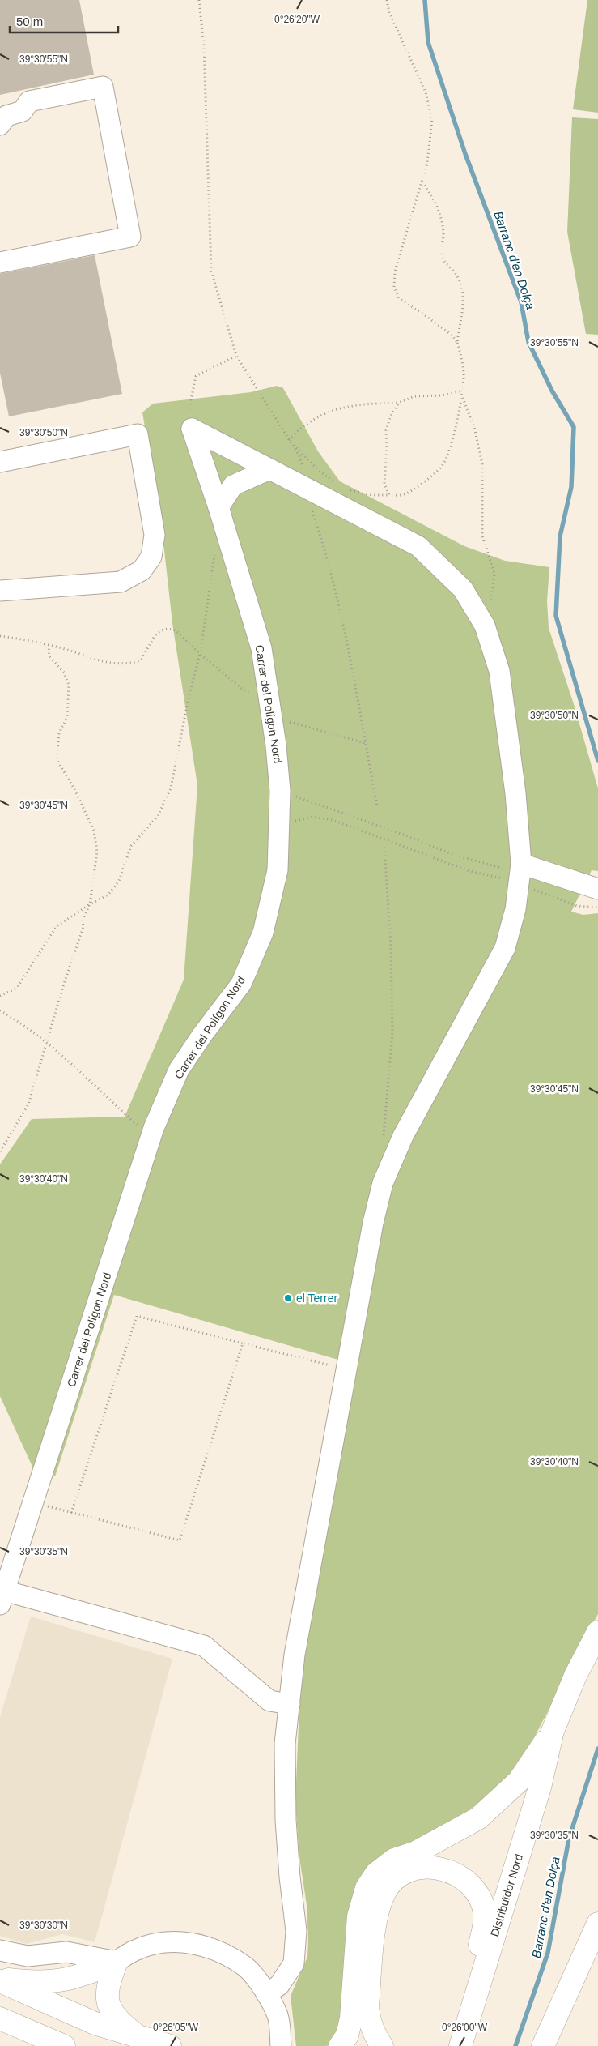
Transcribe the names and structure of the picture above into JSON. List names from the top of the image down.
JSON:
{
  "streets": {
    "main road": ["Distribuïdor Nord"],
    "street": ["Carrer del Polígon Nord"]
  },
  "water": ["Barranc d'en Dolça"],
  "places": ["el Terrer"],
  "scale_bar": "50 m",
  "coordinates": [
    "0°26'20\"W",
    "39°30'55\"N",
    "39°30'50\"N",
    "39°30'45\"N",
    "39°30'40\"N",
    "39°30'35\"N",
    "39°30'30\"N",
    "0°26'05\"W",
    "0°26'00\"W"
  ]
}
